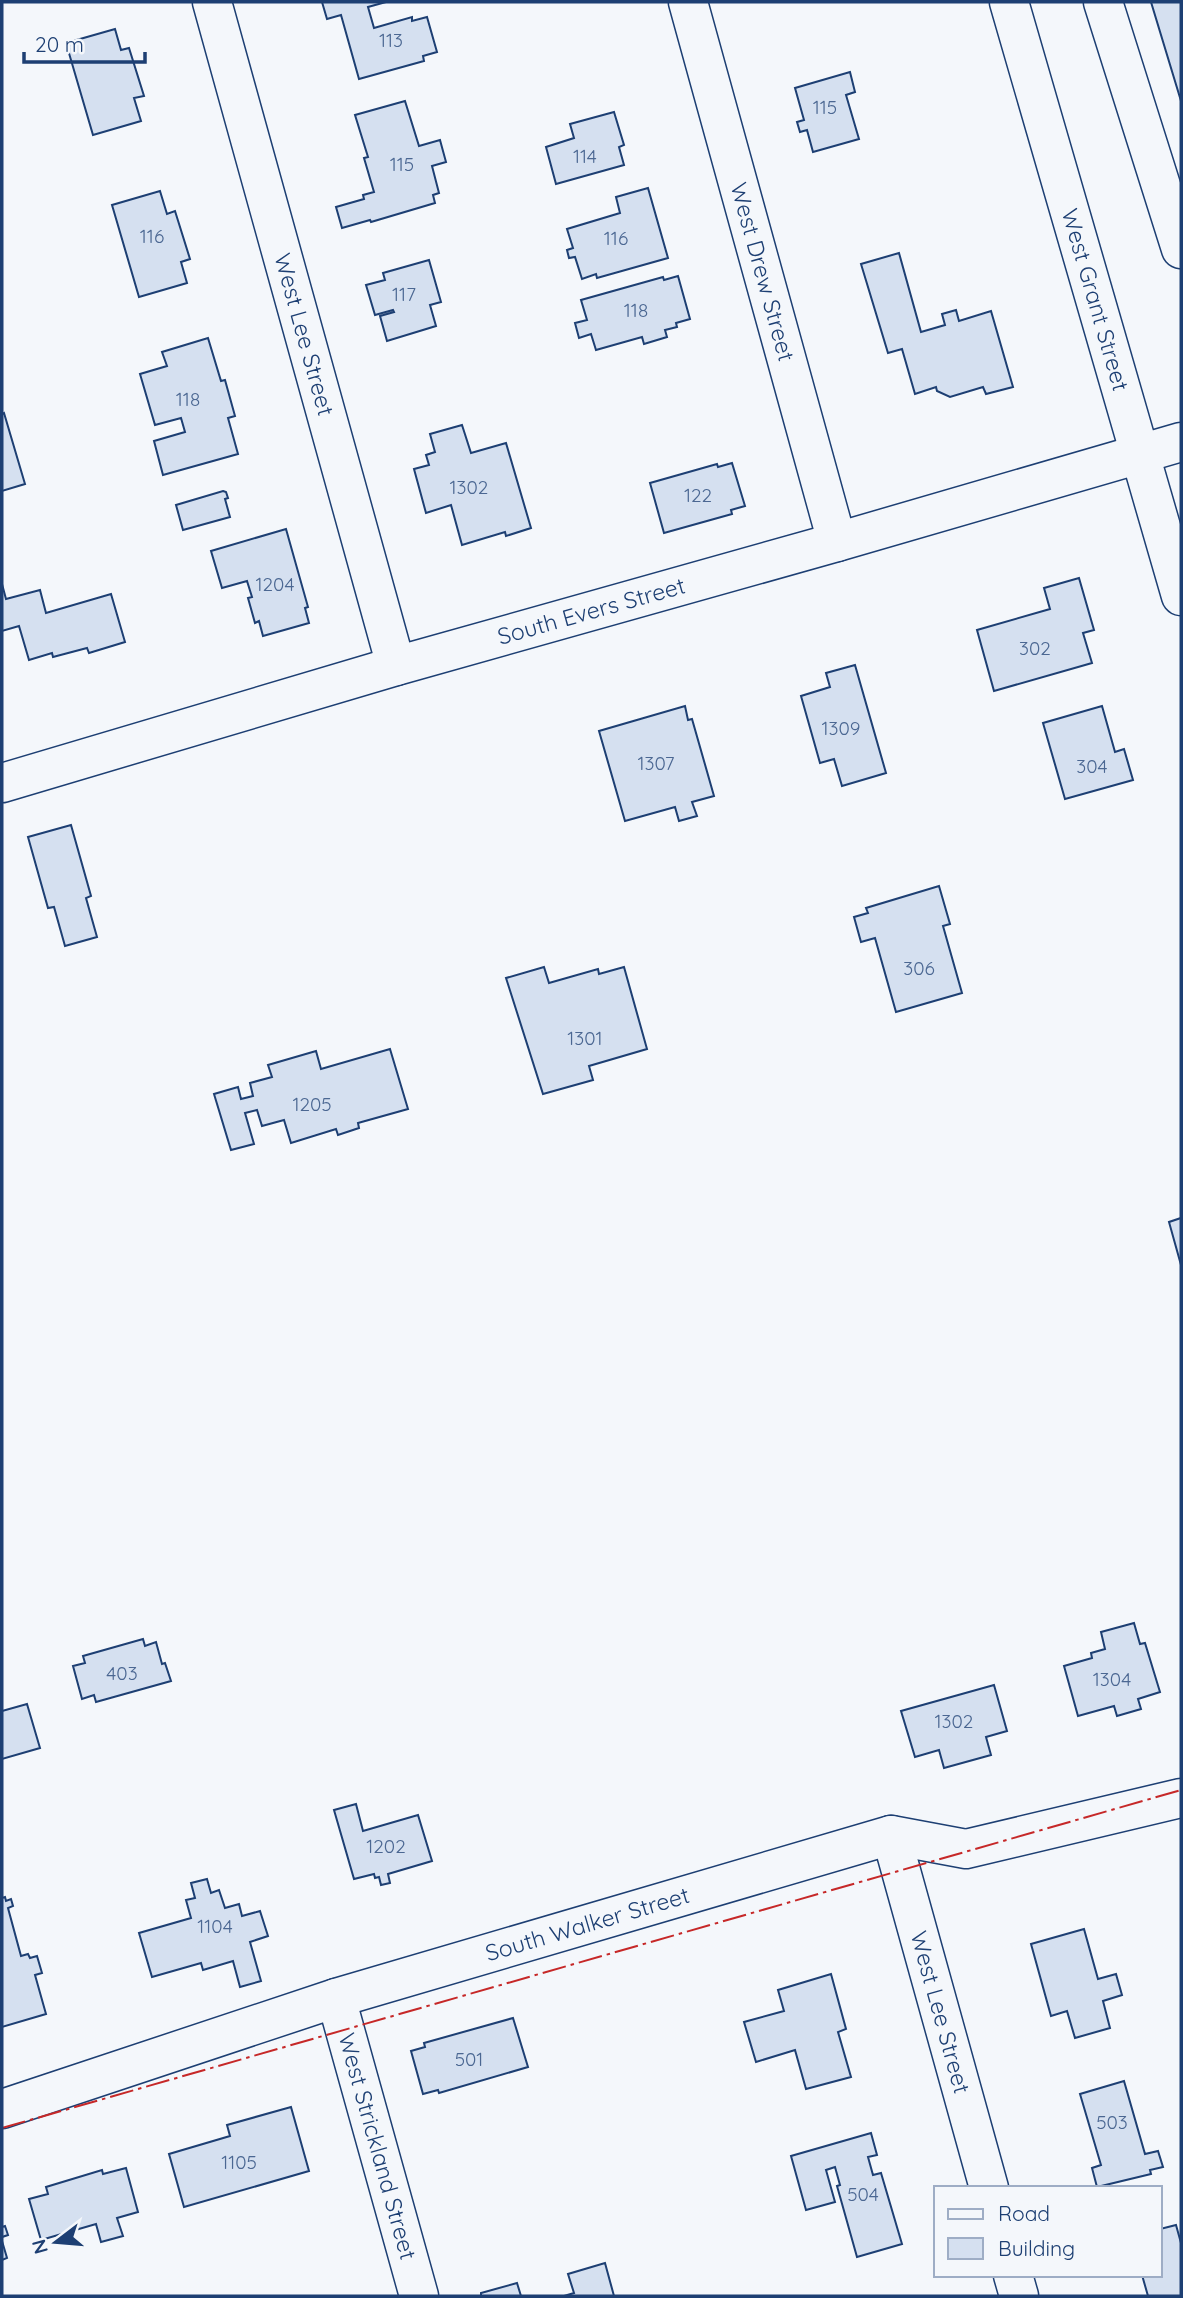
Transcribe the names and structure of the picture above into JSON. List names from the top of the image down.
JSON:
{
  "streets": {
    "street": [
      "West Drew Street",
      "West Grant Street",
      "West Lee Street",
      "South Evers Street",
      "South Walker Street",
      "West Strickland Street"
    ]
  },
  "crossings": [
    ["West Drew Street", "South Evers Street"],
    ["West Grant Street", "South Evers Street"],
    ["West Lee Street", "South Evers Street"],
    ["West Lee Street", "South Walker Street"],
    ["South Walker Street", "West Strickland Street"]
  ],
  "house_numbers": [
    "113",
    "115",
    "114",
    "115",
    "116",
    "116",
    "117",
    "118",
    "118",
    "1302",
    "122",
    "1204",
    "302",
    "1309",
    "1307",
    "304",
    "306",
    "1301",
    "1205",
    "403",
    "1304",
    "1302",
    "1202",
    "1104",
    "501",
    "503",
    "1105",
    "504"
  ],
  "legend": ["Road", "Building"],
  "scale_bar": "20 m",
  "north": "left"
}
